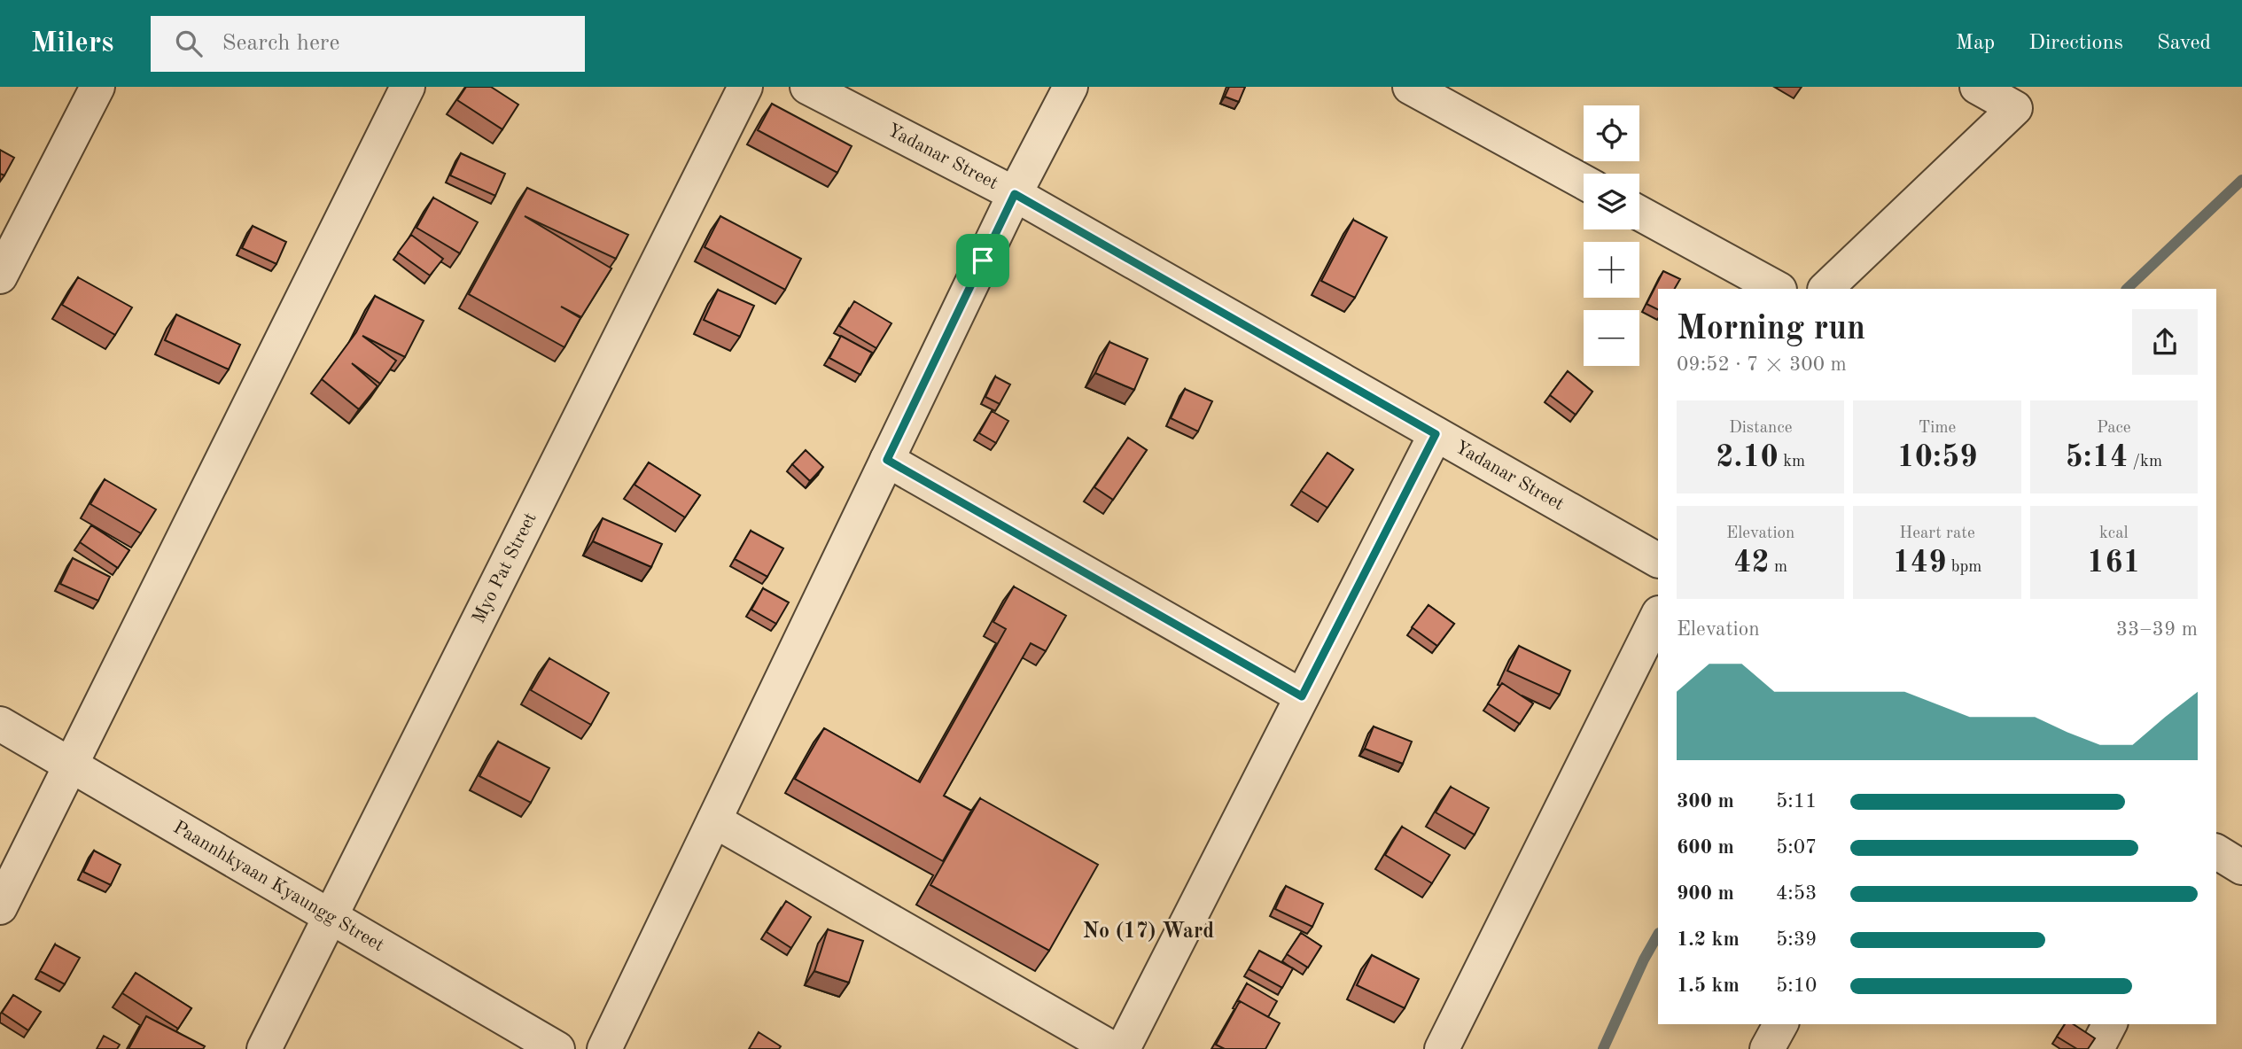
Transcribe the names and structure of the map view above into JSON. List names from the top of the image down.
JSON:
{
  "streets": {
    "street": ["Yadanar Street", "Myo Pat Street", "Paannhkyaan Kyaungg Street"]
  },
  "crossings": [
    ["Myo Pat Street", "Paannhkyaan Kyaungg Street"]
  ],
  "districts": ["No (17) Ward"],
  "page": {
    "header": "Milers",
    "search": "Search here",
    "nav": ["Map", "Directions", "Saved"],
    "map_buttons": ["+", "−"],
    "heading": ["Morning run", "09:52 · 7 × 300 m"],
    "stats": [
      ["Distance", "2.10 km"],
      ["Time", "10:59"],
      ["Pace", "5:14 /km"],
      ["Elevation", "42 m"],
      ["Heart rate", "149 bpm"],
      ["kcal", "161"]
    ],
    "chart": ["Elevation", "33–39 m"],
    "list": [
      {
        "name": "300 m",
        "note": "5:11"
      },
      {
        "name": "600 m",
        "note": "5:07"
      },
      {
        "name": "900 m",
        "note": "4:53"
      },
      {
        "name": "1.2 km",
        "note": "5:39"
      },
      {
        "name": "1.5 km",
        "note": "5:10"
      }
    ]
  }
}
